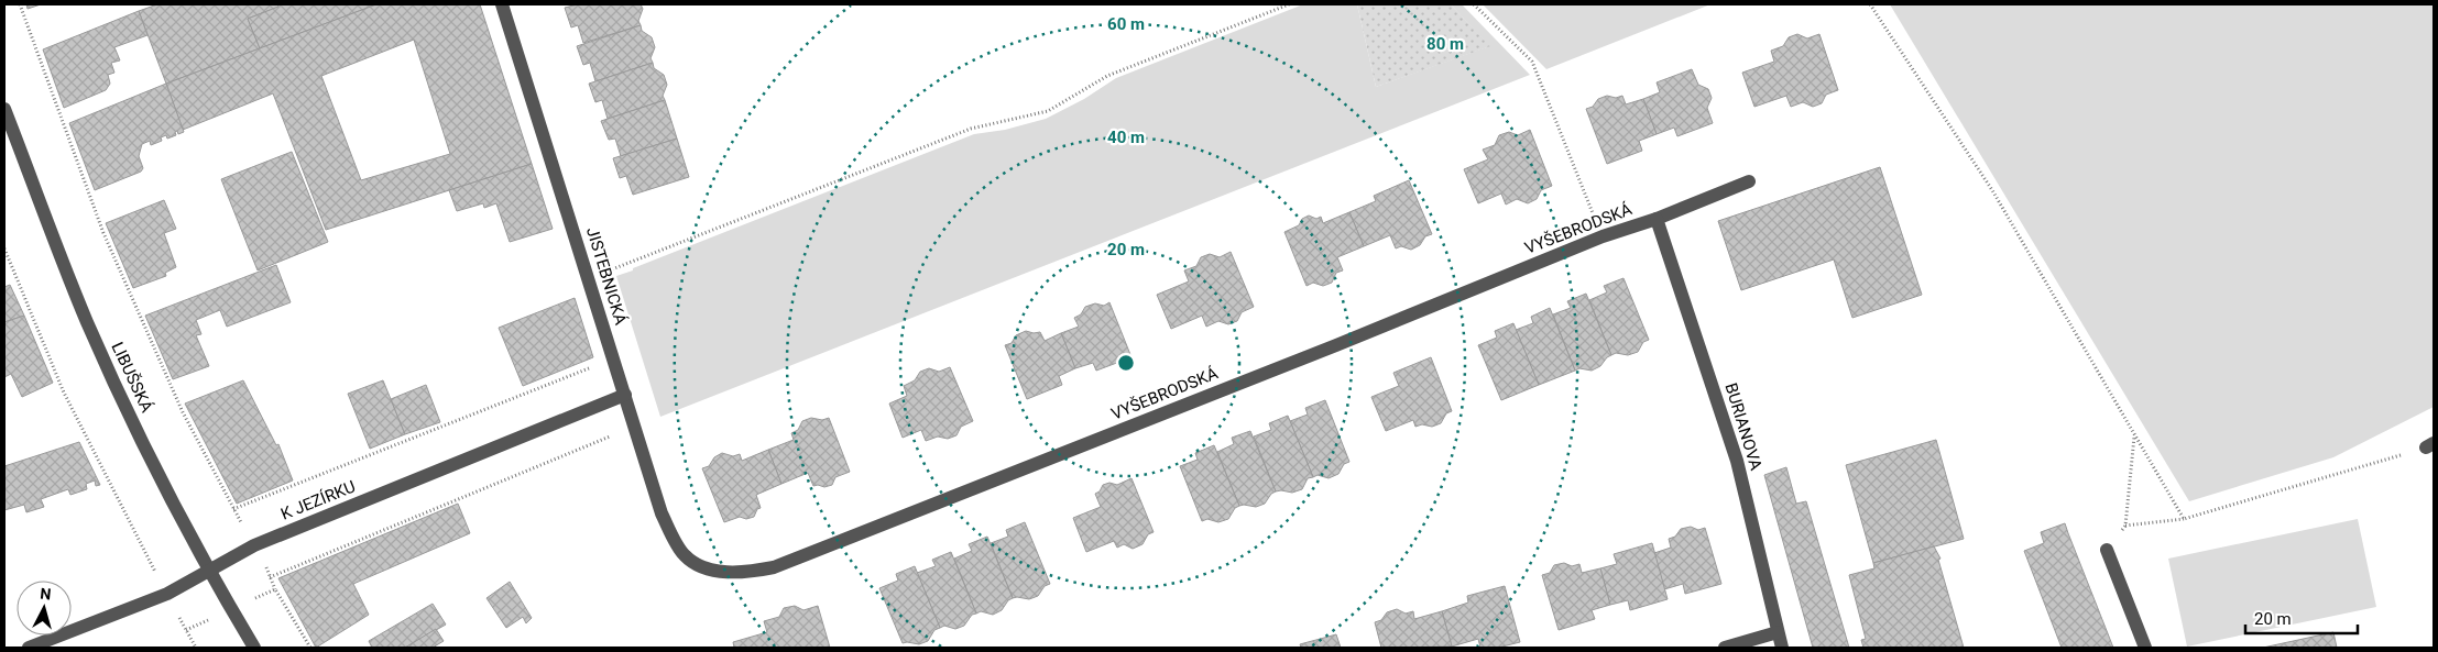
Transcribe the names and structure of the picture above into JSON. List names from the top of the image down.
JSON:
{
  "streets": {
    "street": [
      "VYŠEBRODSKÁ",
      "JISTEBNICKÁ",
      "LIBUŠSKÁ",
      "BURIANOVA",
      "K JEZÍRKU"
    ]
  },
  "crossings": [
    ["VYŠEBRODSKÁ", "JISTEBNICKÁ"],
    ["VYŠEBRODSKÁ", "BURIANOVA"],
    ["JISTEBNICKÁ", "K JEZÍRKU"],
    ["LIBUŠSKÁ", "K JEZÍRKU"]
  ],
  "scale_bar": "20 m",
  "north": "top",
  "rings": [
    "60 m",
    "80 m",
    "40 m",
    "20 m"
  ]
}
